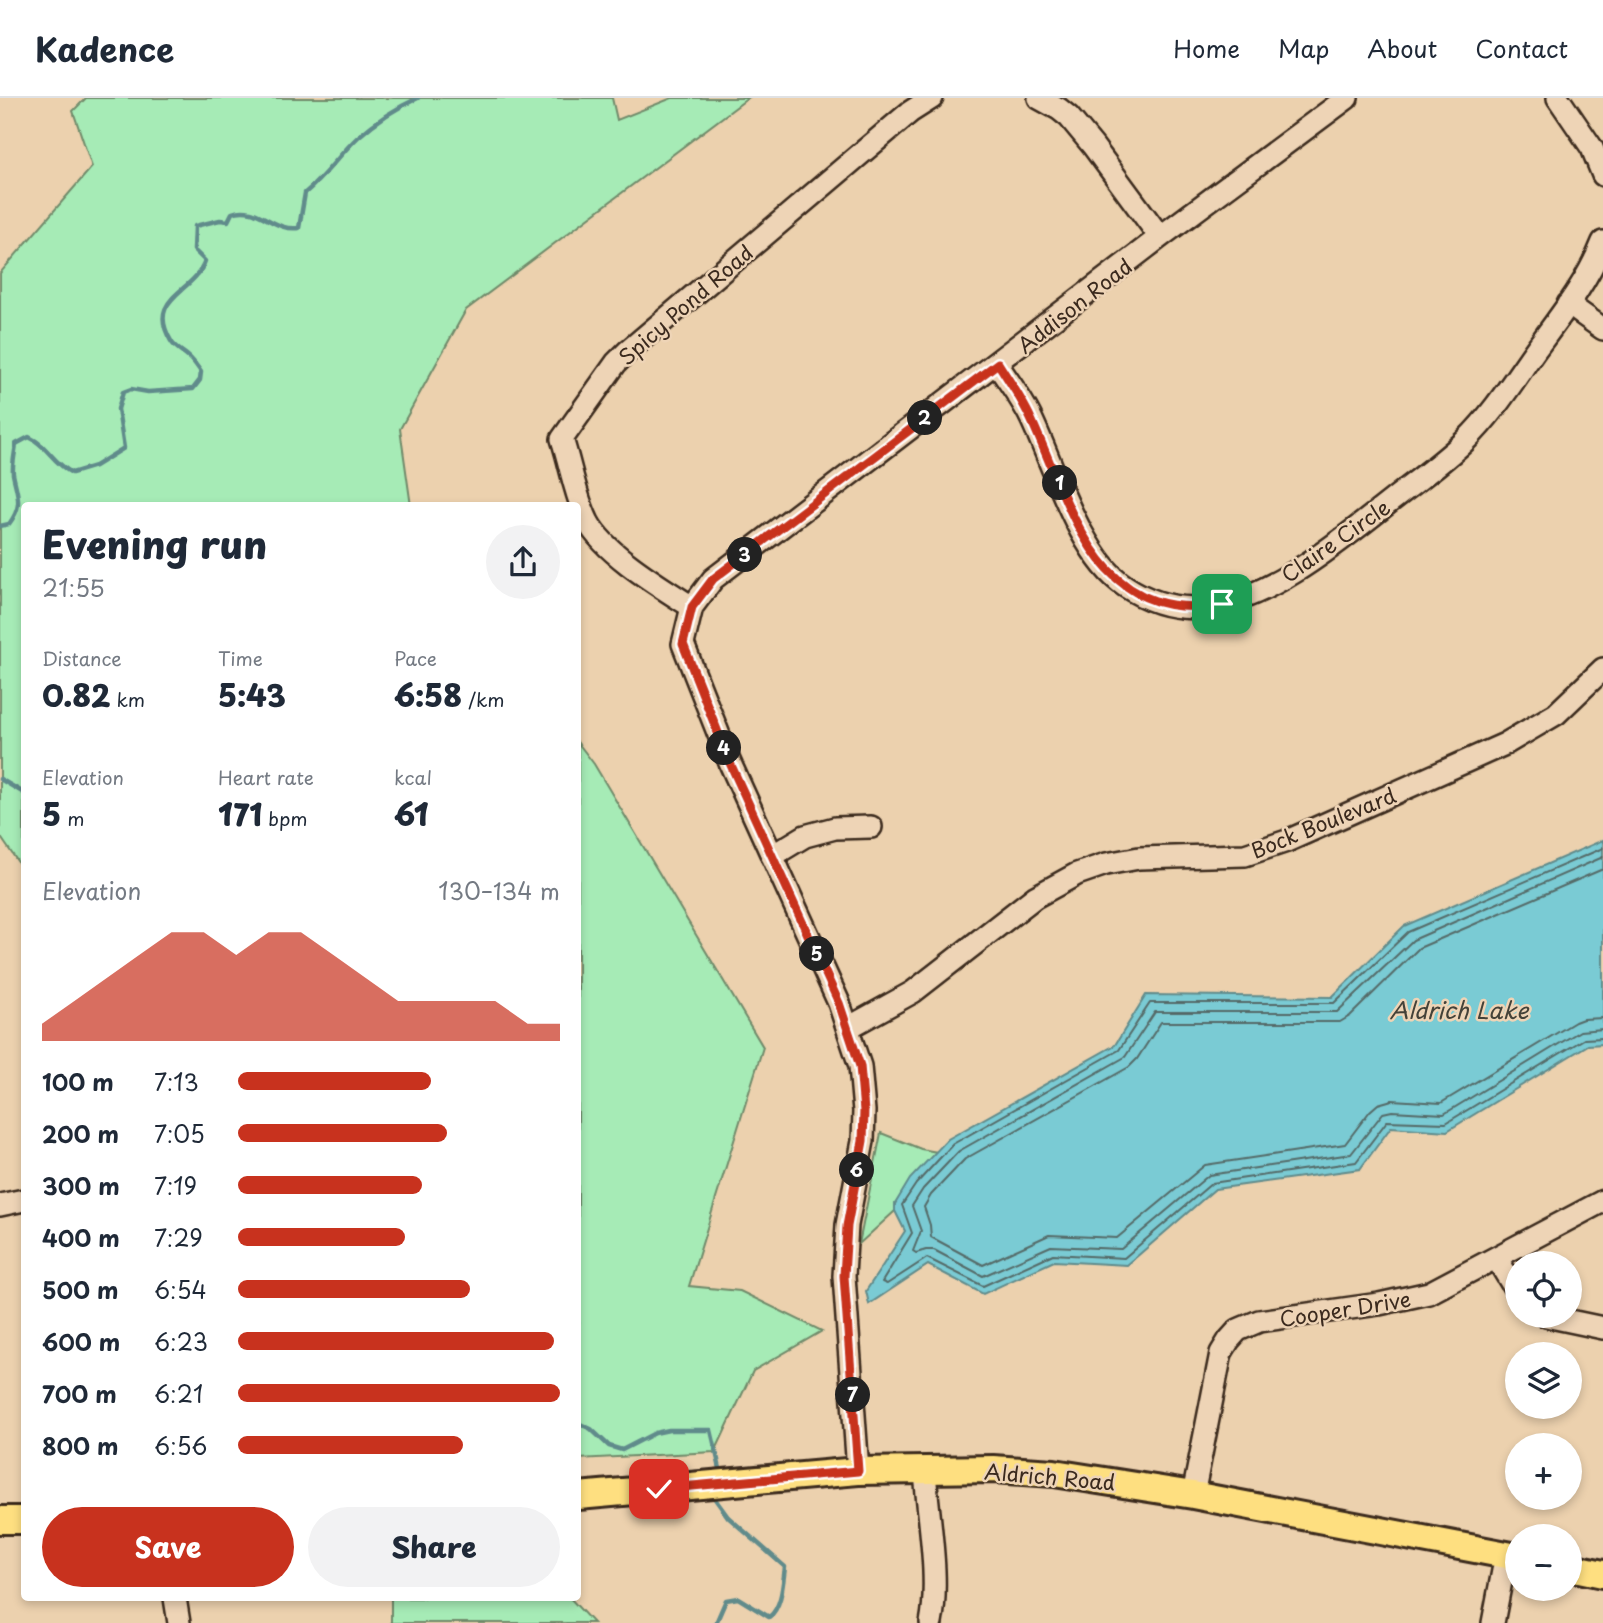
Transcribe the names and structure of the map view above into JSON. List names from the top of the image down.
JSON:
{
  "streets": {
    "main road": ["Aldrich Road"],
    "street": [
      "Spicy Pond Road",
      "Addison Road",
      "Claire Circle",
      "Bock Boulevard",
      "Cooper Drive"
    ]
  },
  "crossings": [
    ["Spicy Pond Road", "Addison Road"],
    ["Addison Road", "Claire Circle"],
    ["Addison Road", "Bock Boulevard"],
    ["Addison Road", "Aldrich Road"],
    ["Cooper Drive", "Aldrich Road"]
  ],
  "water": ["Aldrich Lake"],
  "page": {
    "header": "Kadence",
    "nav": [
      "Home",
      "Map",
      "About",
      "Contact"
    ],
    "pins": [
      "2",
      "1",
      "3",
      "4",
      "5",
      "6",
      "7"
    ],
    "heading": ["Evening run", "21:55"],
    "stats": [
      ["Distance", "0.82 km"],
      ["Time", "5:43"],
      ["Pace", "6:58 /km"],
      ["Elevation", "5 m"],
      ["Heart rate", "171 bpm"],
      ["kcal", "61"]
    ],
    "chart": ["Elevation", "130–134 m"],
    "list": [
      {
        "name": "100 m",
        "note": "7:13"
      },
      {
        "name": "200 m",
        "note": "7:05"
      },
      {
        "name": "300 m",
        "note": "7:19"
      },
      {
        "name": "400 m",
        "note": "7:29"
      },
      {
        "name": "500 m",
        "note": "6:54"
      },
      {
        "name": "600 m",
        "note": "6:23"
      },
      {
        "name": "700 m",
        "note": "6:21"
      },
      {
        "name": "800 m",
        "note": "6:56"
      }
    ],
    "map_buttons": ["+", "−"],
    "buttons": ["Save", "Share"]
  }
}
